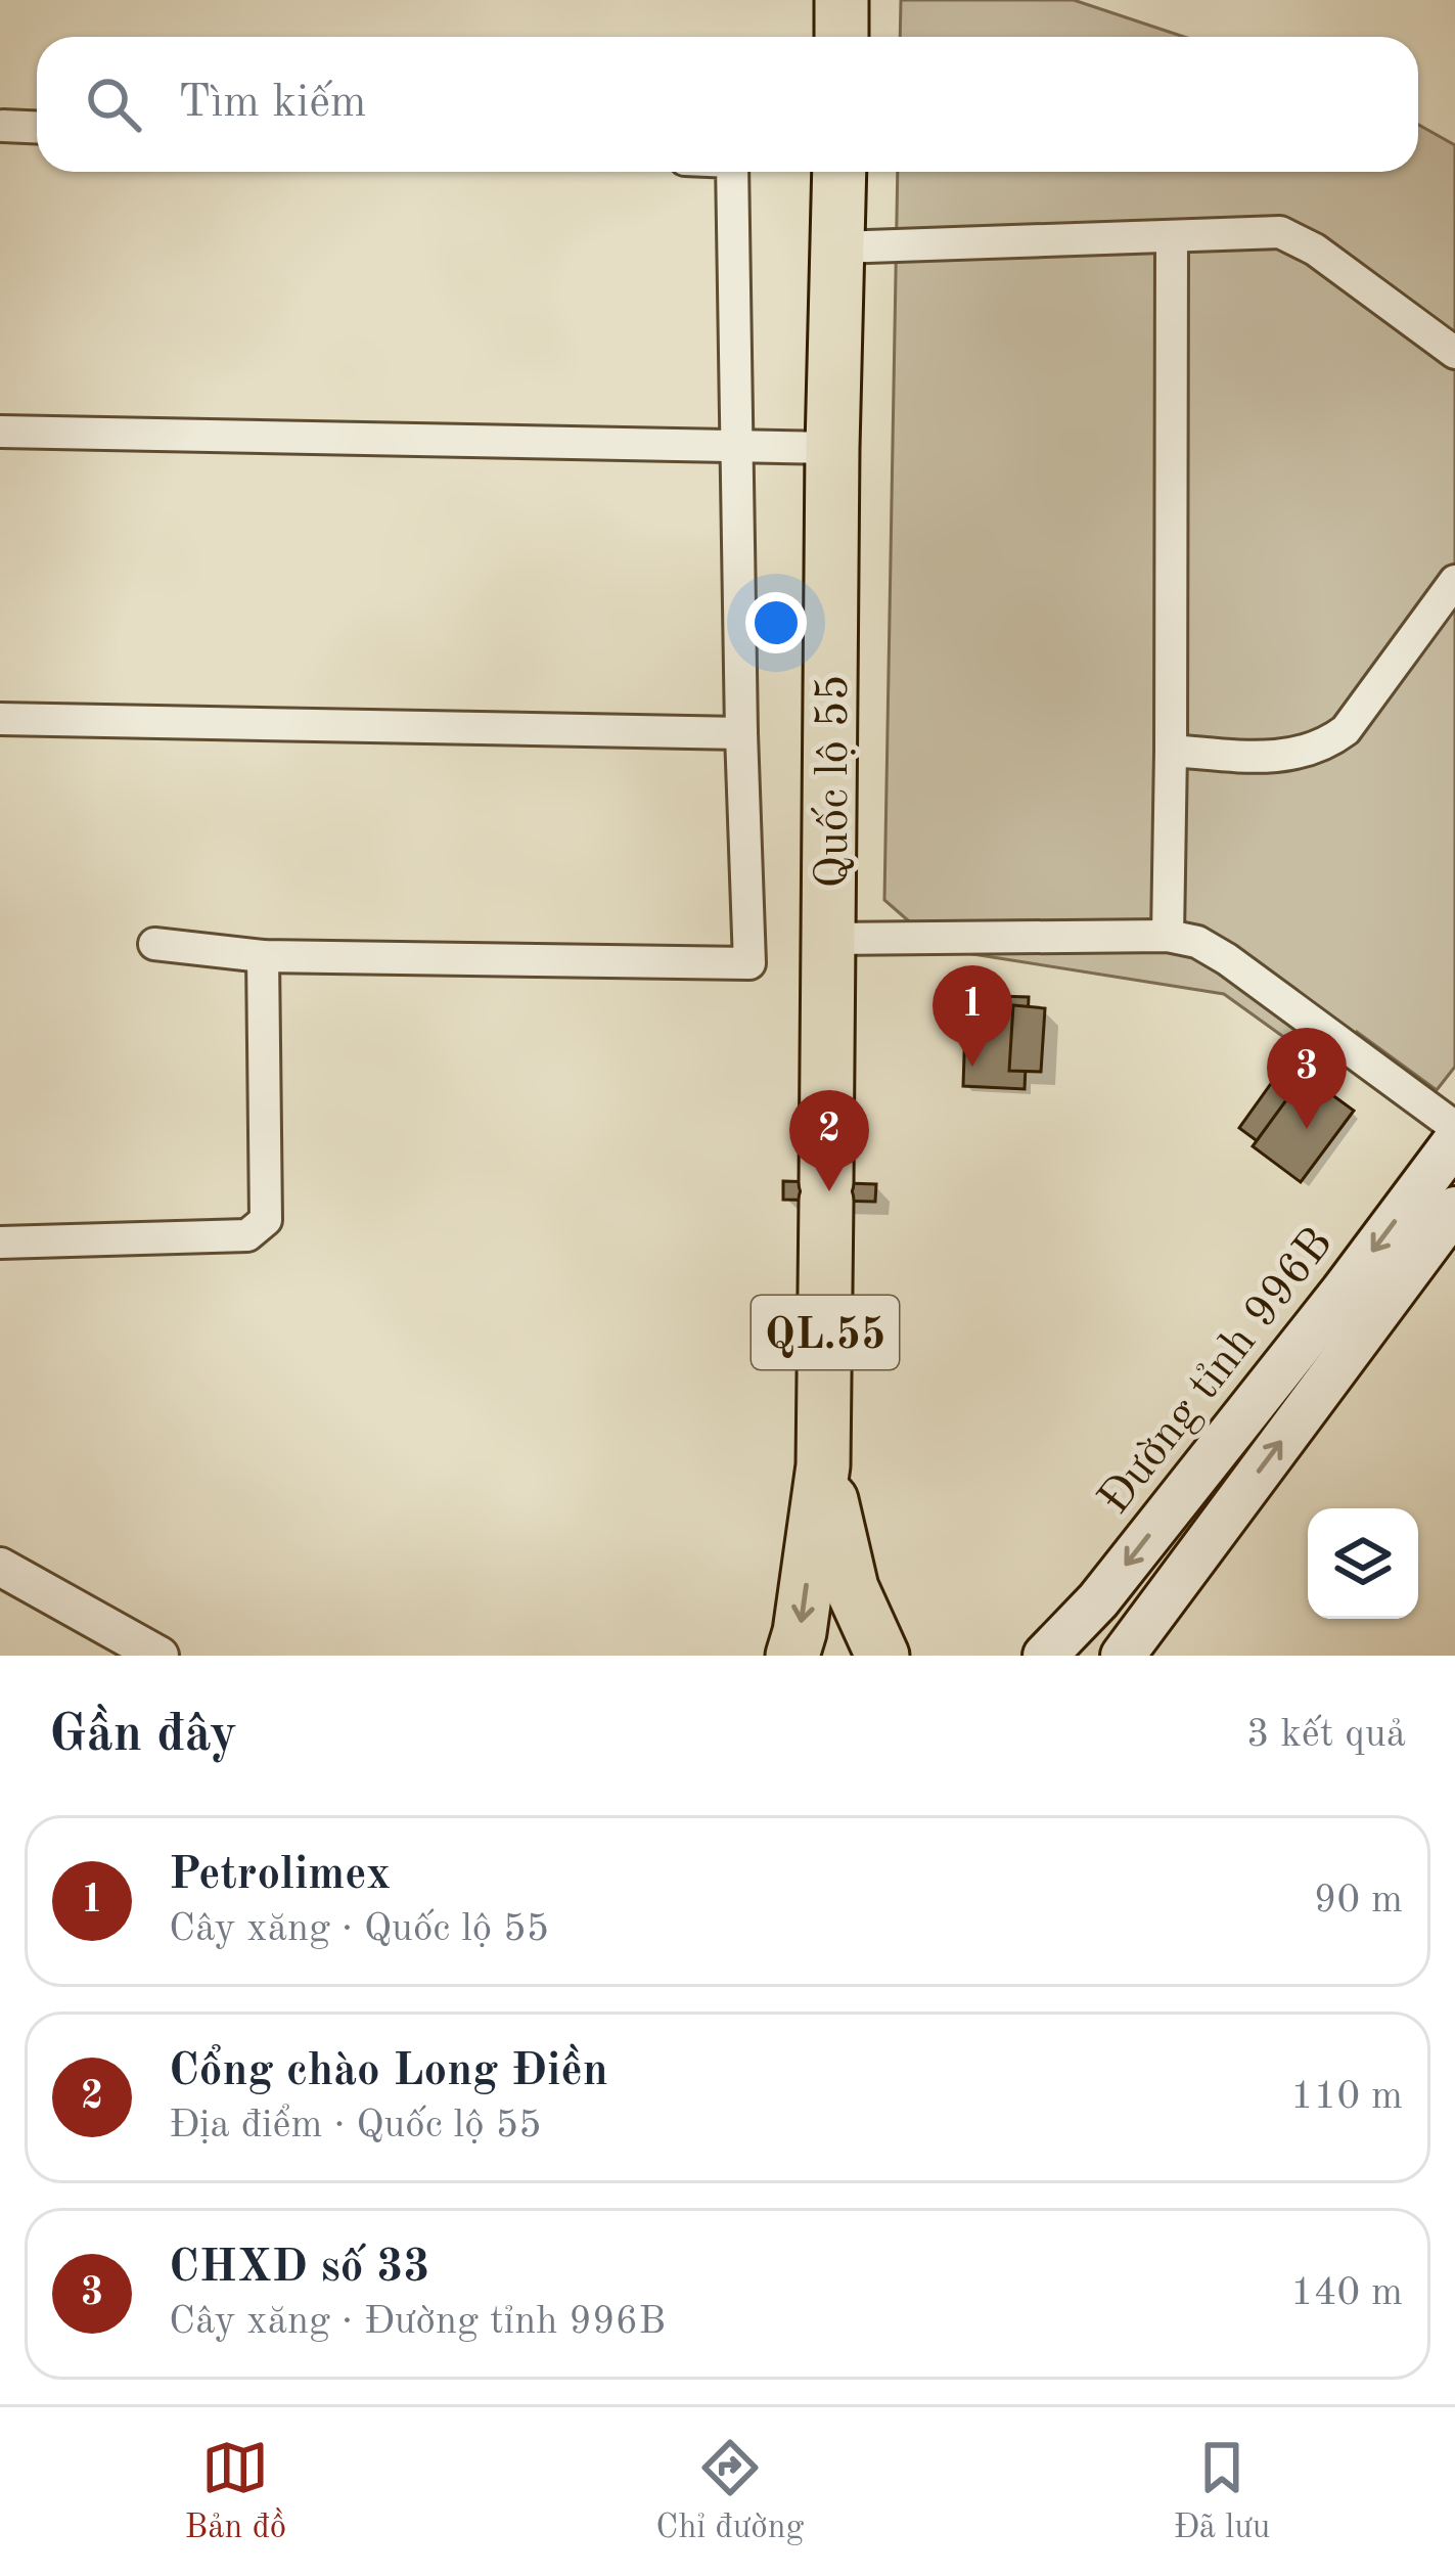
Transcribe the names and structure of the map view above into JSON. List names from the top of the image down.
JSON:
{
  "streets": {
    "highway": ["Quốc lộ 55", "QL.55"],
    "main road": ["Đường tỉnh 996B"]
  },
  "page": {
    "search": "Tìm kiếm",
    "pins": ["1", "3", "2"],
    "heading": ["Gần đây", "3 kết quả"],
    "list": [
      {
        "mark": "1",
        "name": "Petrolimex",
        "note": "Cây xăng · Quốc lộ 55",
        "value": "90 m"
      },
      {
        "mark": "2",
        "name": "Cổng chào Long Điền",
        "note": "Địa điểm · Quốc lộ 55",
        "value": "110 m"
      },
      {
        "mark": "3",
        "name": "CHXD số 33",
        "note": "Cây xăng · Đường tỉnh 996B",
        "value": "140 m"
      }
    ],
    "nav": ["Bản đồ", "Chỉ đường", "Đã lưu"]
  }
}
